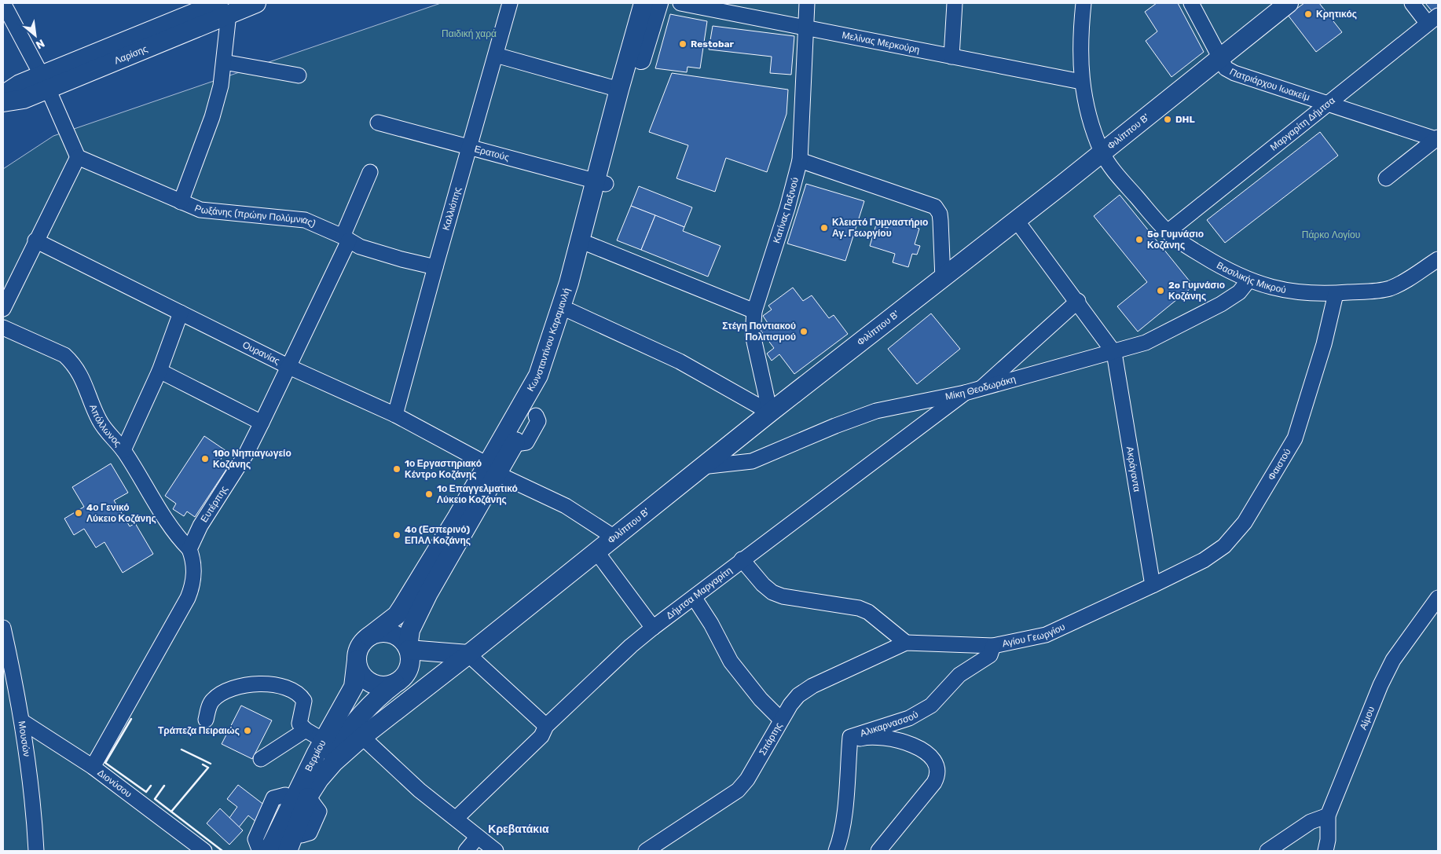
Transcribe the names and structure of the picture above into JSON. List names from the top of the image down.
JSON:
{
  "streets": {
    "main road": [
      "Λαρίσης",
      "Φιλίππου Β'",
      "Κωνσταντίνου Καραμανλή",
      "Βερμίου"
    ],
    "street": [
      "Μελίνας Μερκούρη",
      "Πατριάρχου Ιωακείμ",
      "Μαργαρίτη Δήμτσα",
      "Ερατούς",
      "Καλλιόπης",
      "Κατίνας Παξινού",
      "Ρωξάνης (πρώην Πολύμνιας)",
      "Βασιλικής Μικρού",
      "Ουρανίας",
      "Μίκη Θεοδωράκη",
      "Απόλλωνος",
      "Φαιστού",
      "Ακράγαντα",
      "Ευτέρπης",
      "Δήμτσα Μαργαρίτη",
      "Αγίου Γεωργίου",
      "Αίμου",
      "Αλικαρνασσού",
      "Μουσών",
      "Σπάρτης",
      "Διονύσου"
    ]
  },
  "crossings": [
    ["Μελίνας Μερκούρη", "Κατίνας Παξινού"],
    ["Μελίνας Μερκούρη", "Βασιλικής Μικρού"],
    ["Πατριάρχου Ιωακείμ", "Μαργαρίτη Δήμτσα"],
    ["Πατριάρχου Ιωακείμ", "Φιλίππου Β'"],
    ["Μαργαρίτη Δήμτσα", "Βασιλικής Μικρού"],
    ["Φιλίππου Β'", "Κατίνας Παξινού"],
    ["Φιλίππου Β'", "Βασιλικής Μικρού"],
    ["Φιλίππου Β'", "Ουρανίας"],
    ["Φιλίππου Β'", "Μίκη Θεοδωράκη"],
    ["Φιλίππου Β'", "Βερμίου"],
    ["Ερατούς", "Καλλιόπης"],
    ["Ερατούς", "Κωνσταντίνου Καραμανλή"],
    ["Καλλιόπης", "Ρωξάνης (πρώην Πολύμνιας)"],
    ["Καλλιόπης", "Ουρανίας"],
    ["Ρωξάνης (πρώην Πολύμνιας)", "Ευτέρπης"],
    ["Βασιλικής Μικρού", "Μίκη Θεοδωράκη"],
    ["Βασιλικής Μικρού", "Φαιστού"],
    ["Κωνσταντίνου Καραμανλή", "Ουρανίας"],
    ["Κωνσταντίνου Καραμανλή", "Βερμίου"],
    ["Ουρανίας", "Ευτέρπης"],
    ["Μίκη Θεοδωράκη", "Ακράγαντα"],
    ["Μίκη Θεοδωράκη", "Δήμτσα Μαργαρίτη"],
    ["Απόλλωνος", "Ευτέρπης"],
    ["Φαιστού", "Ακράγαντα"],
    ["Φαιστού", "Αγίου Γεωργίου"],
    ["Ακράγαντα", "Αγίου Γεωργίου"],
    ["Αγίου Γεωργίου", "Αλικαρνασσού"],
    ["Αγίου Γεωργίου", "Σπάρτης"],
    ["Μουσών", "Διονύσου"]
  ],
  "districts": ["Κρεβατάκια"],
  "parks": ["Παιδική χαρά", "Πάρκο Λογίου"],
  "places": [
    "Κρητικός",
    "Restobar",
    "DHL",
    "Κλειστό Γυμναστήριο Αγ. Γεωργίου",
    "5o Γυμνάσιο Κοζάνης",
    "2o Γυμνάσιο Κοζάνης",
    "Στέγη Ποντιακού Πολιτισμού",
    "10ο Νηπιαγωγείο Κοζάνης",
    "1ο Εργαστηριακό Κέντρο Κοζάνης",
    "1ο Επαγγελματικό Λύκειο Κοζάνης",
    "4ο Γενικό Λύκειο Κοζάνης",
    "4ο (Εσπερινό) ΕΠΑΛ Κοζάνης",
    "Τράπεζα Πειραιώς"
  ],
  "north": "bottom right"
}
